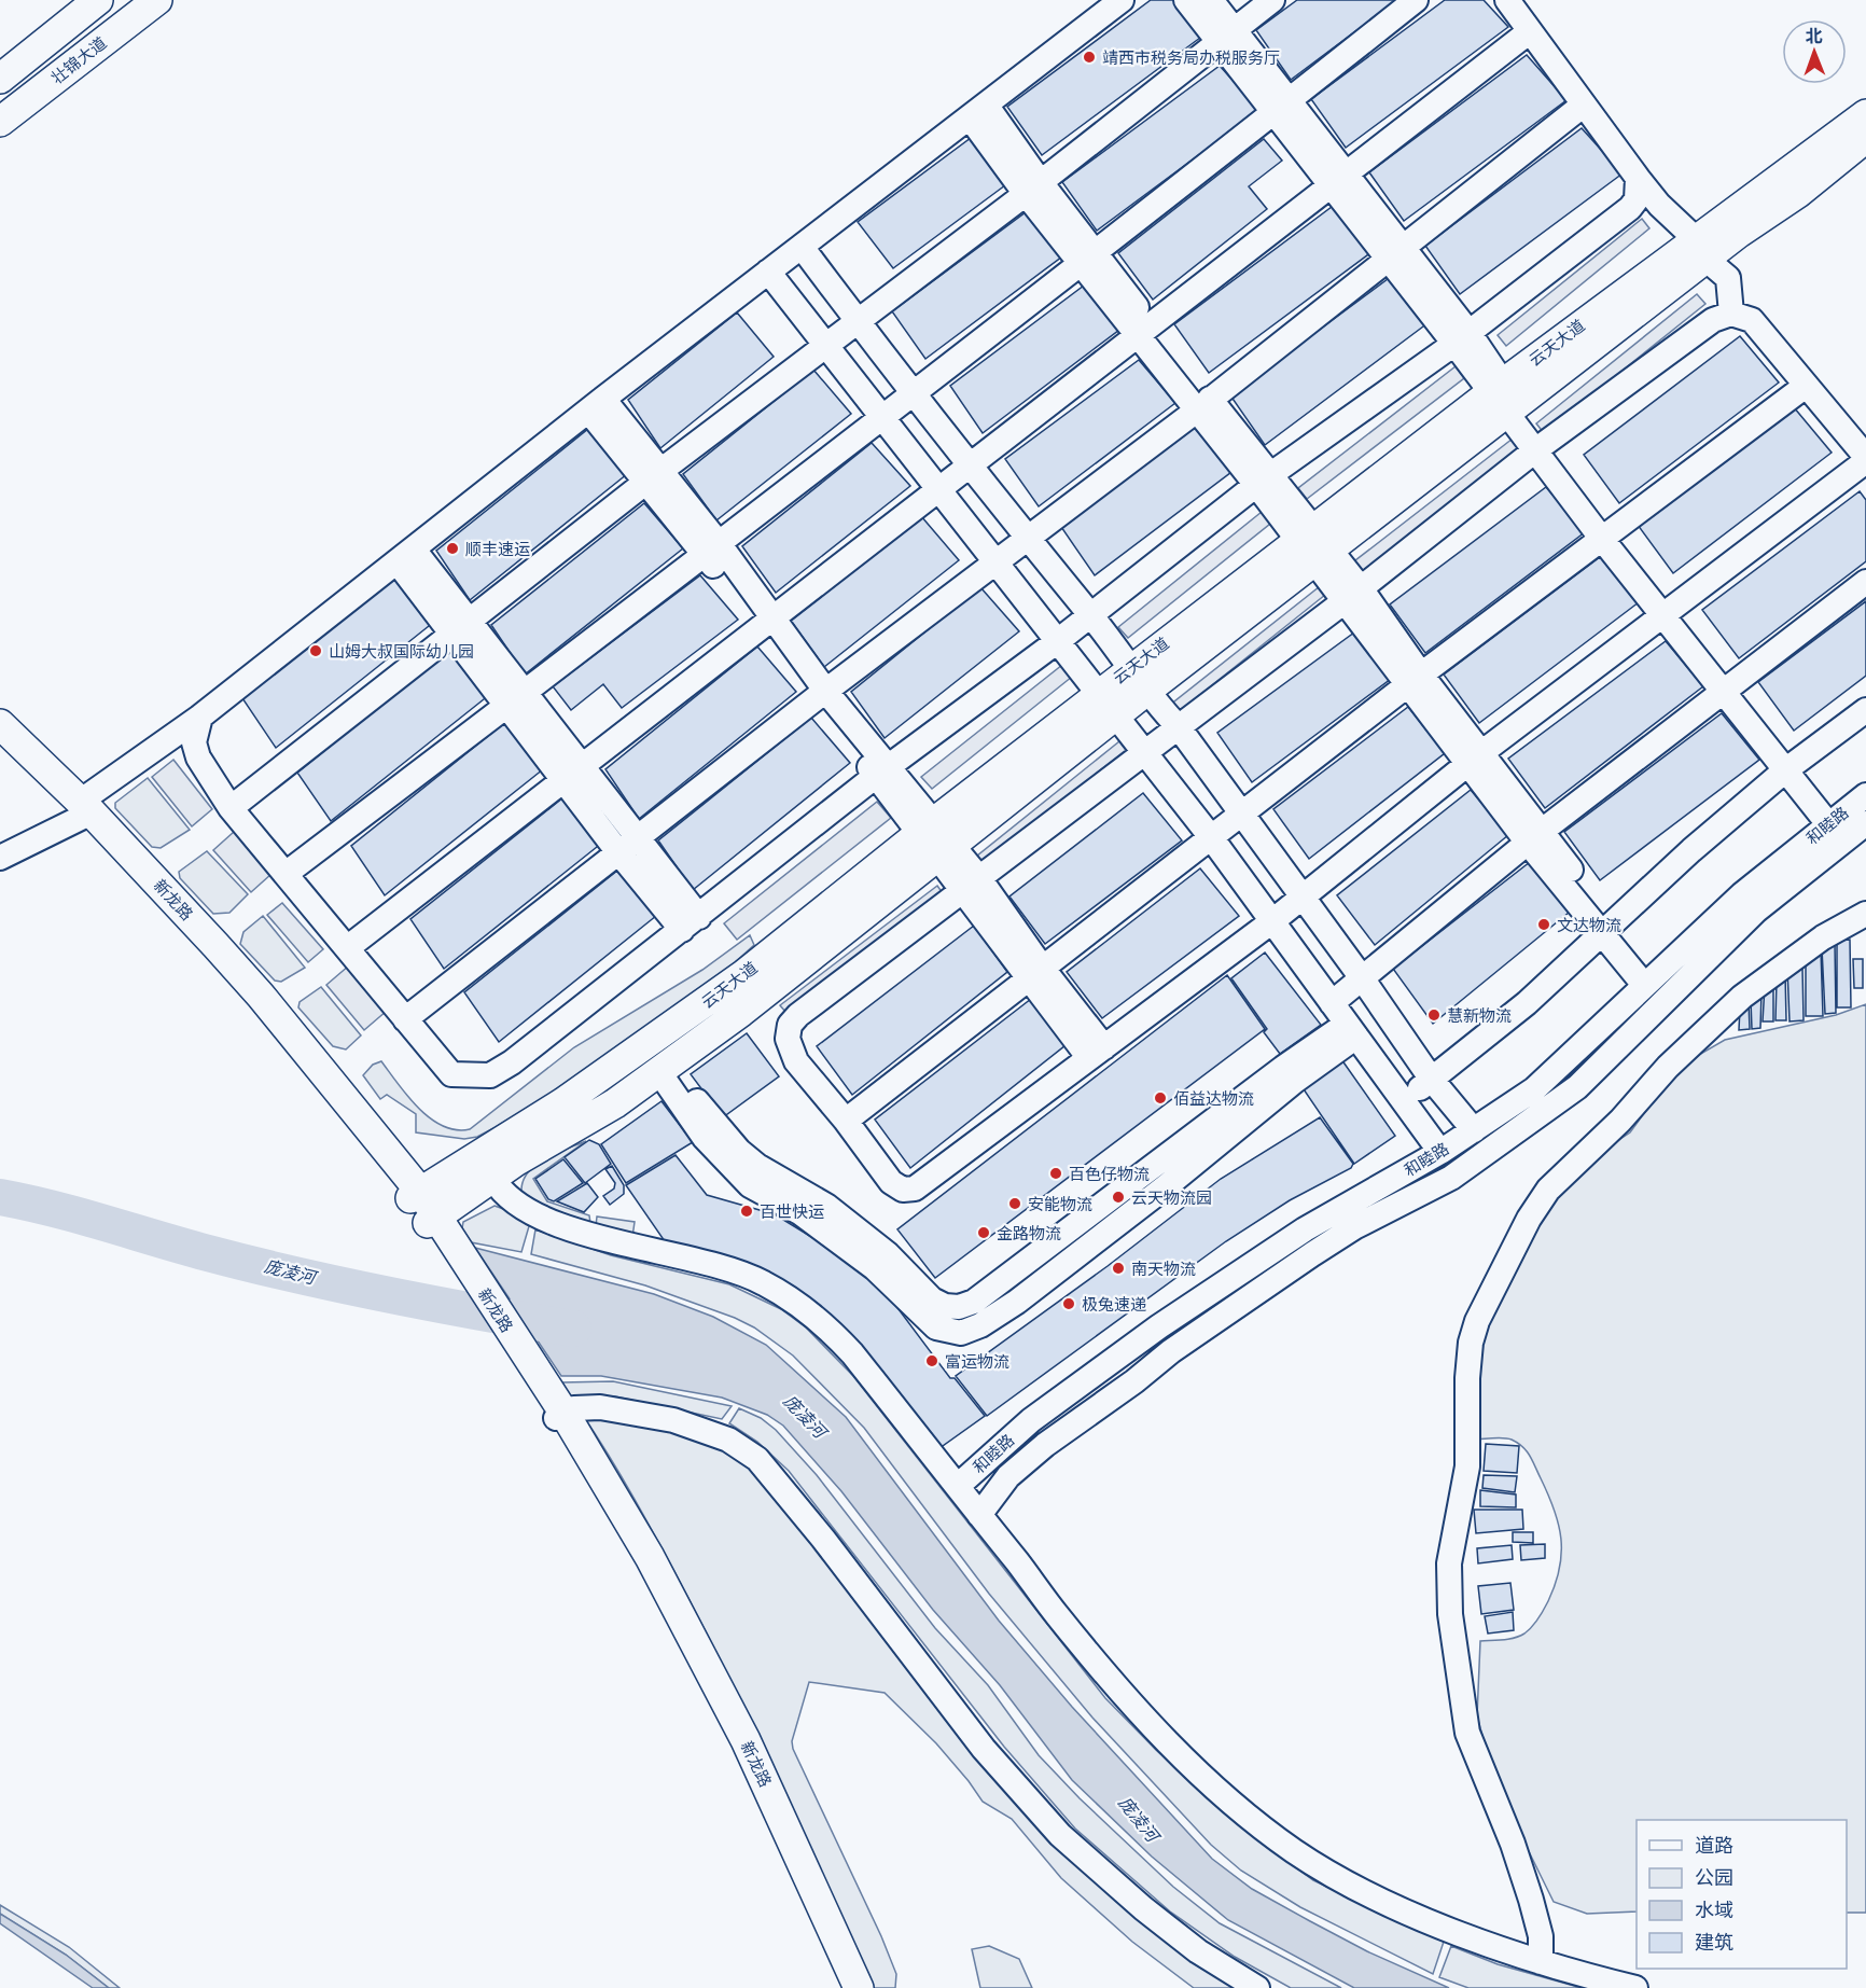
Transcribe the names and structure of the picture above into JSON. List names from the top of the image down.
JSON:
{
  "streets": {
    "main road": ["壮锦大道", "云天大道", "新龙路"],
    "street": ["和睦路"]
  },
  "crossings": [
    ["云天大道", "新龙路"]
  ],
  "water": ["庞凌河"],
  "places": [
    "靖西市税务局办税服务厅",
    "顺丰速运",
    "山姆大叔国际幼儿园",
    "文达物流",
    "慧新物流",
    "佰益达物流",
    "百色仔物流",
    "云天物流园",
    "安能物流",
    "百世快运",
    "金路物流",
    "南天物流",
    "极兔速递",
    "富运物流"
  ],
  "legend": [
    "道路",
    "公园",
    "水域",
    "建筑"
  ],
  "north": "top"
}
